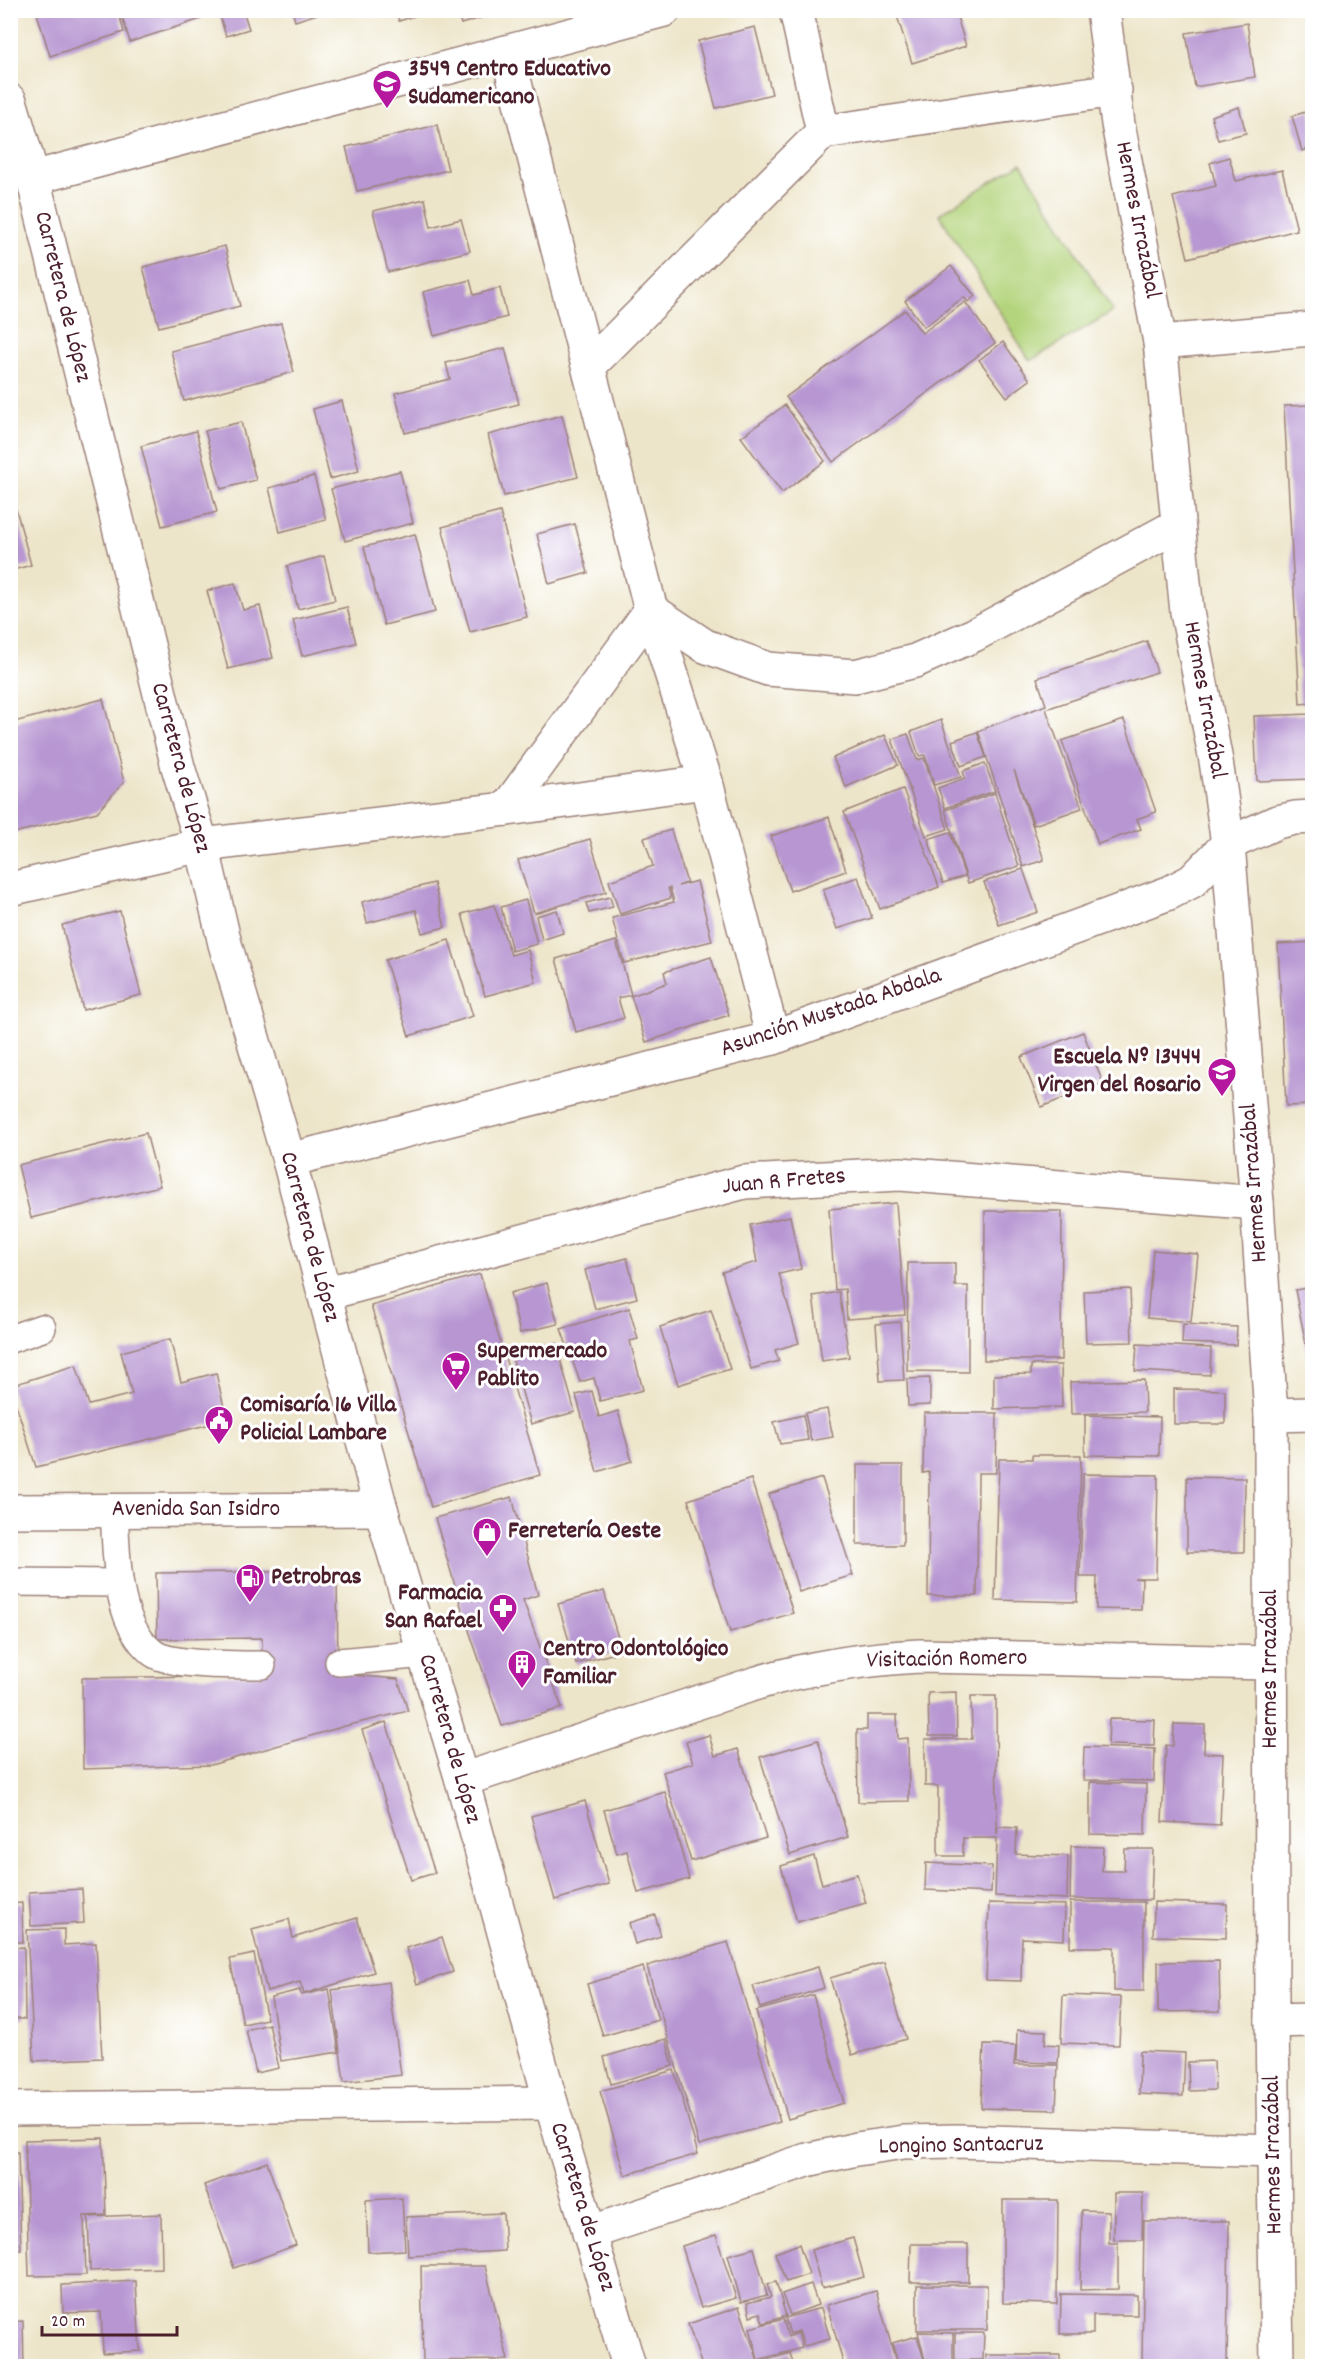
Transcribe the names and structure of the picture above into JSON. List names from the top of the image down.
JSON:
{
  "streets": {
    "street": [
      "Hermes Irrazábal",
      "Carretera de López",
      "Asunción Mustada Abdala",
      "Juan R Fretes",
      "Avenida San Isidro",
      "Visitación Romero",
      "Longino Santacruz"
    ]
  },
  "crossings": [
    ["Hermes Irrazábal", "Asunción Mustada Abdala"],
    ["Hermes Irrazábal", "Juan R Fretes"],
    ["Hermes Irrazábal", "Visitación Romero"],
    ["Hermes Irrazábal", "Longino Santacruz"],
    ["Carretera de López", "Asunción Mustada Abdala"],
    ["Carretera de López", "Juan R Fretes"],
    ["Carretera de López", "Avenida San Isidro"],
    ["Carretera de López", "Visitación Romero"],
    ["Carretera de López", "Longino Santacruz"]
  ],
  "places": {
    "school or university": ["3549 Centro Educativo Sudamericano", "Escuela Nº 13444 Virgen del Rosario"],
    "supermarket": ["Supermercado Pablito"],
    "public building": ["Comisaría 16 Villa Policial Lambare"],
    "shop": ["Ferretería Oeste"],
    "fuel station": ["Petrobras"],
    "pharmacy": ["Farmacia San Rafael"],
    "building": ["Centro Odontológico Familiar"]
  },
  "scale_bar": "20 m"
}
